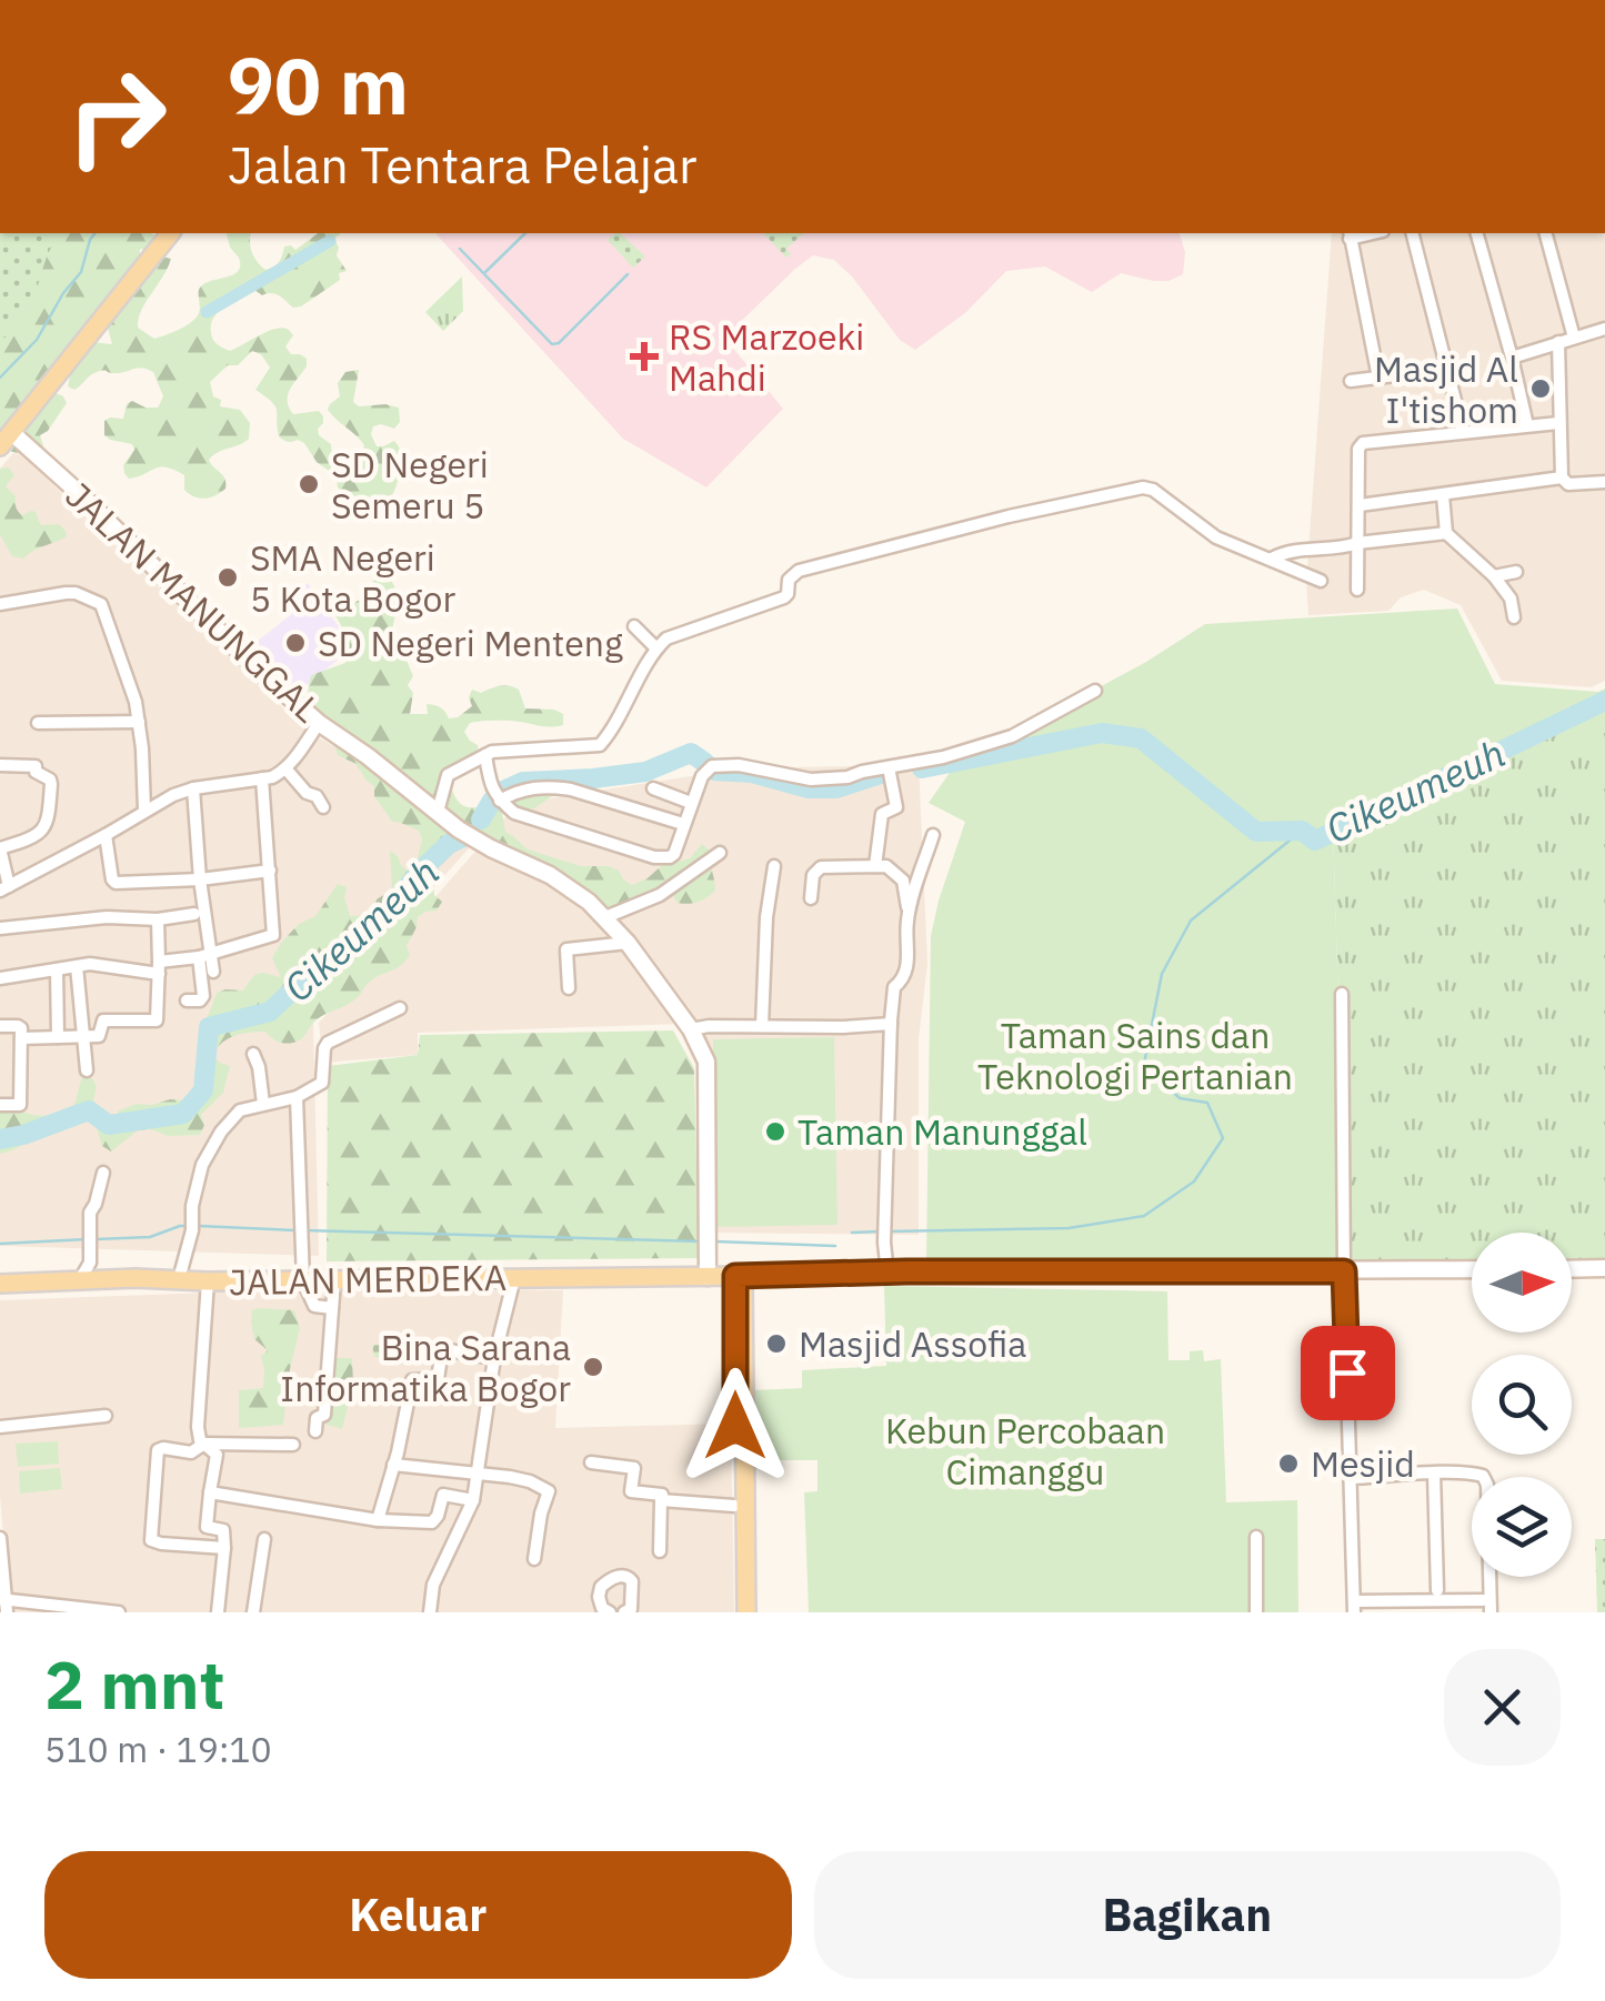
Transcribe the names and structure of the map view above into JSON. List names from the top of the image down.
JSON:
{
  "streets": {
    "main road": ["JALAN MERDEKA"],
    "street": ["JALAN MANUNGGAL"]
  },
  "crossings": [
    ["JALAN MANUNGGAL", "JALAN MERDEKA"]
  ],
  "water": ["Cikeumeuh"],
  "parks": ["Taman Sains dan Teknologi Pertanian", "Kebun Percobaan Cimanggu"],
  "places": {
    "health": ["RS Marzoeki Mahdi"],
    "other": [
      "Masjid Al I'tishom",
      "SD Negeri Semeru 5",
      "SMA Negeri 5 Kota Bogor",
      "SD Negeri Menteng",
      "Taman Manunggal",
      "Masjid Assofia",
      "Bina Sarana Informatika Bogor",
      "Mesjid"
    ]
  },
  "north": "right",
  "page": {
    "turn": ["90 m", "Jalan Tentara Pelajar"],
    "heading": ["2 mnt", "510 m · 19:10"],
    "buttons": ["Keluar", "Bagikan"]
  }
}
